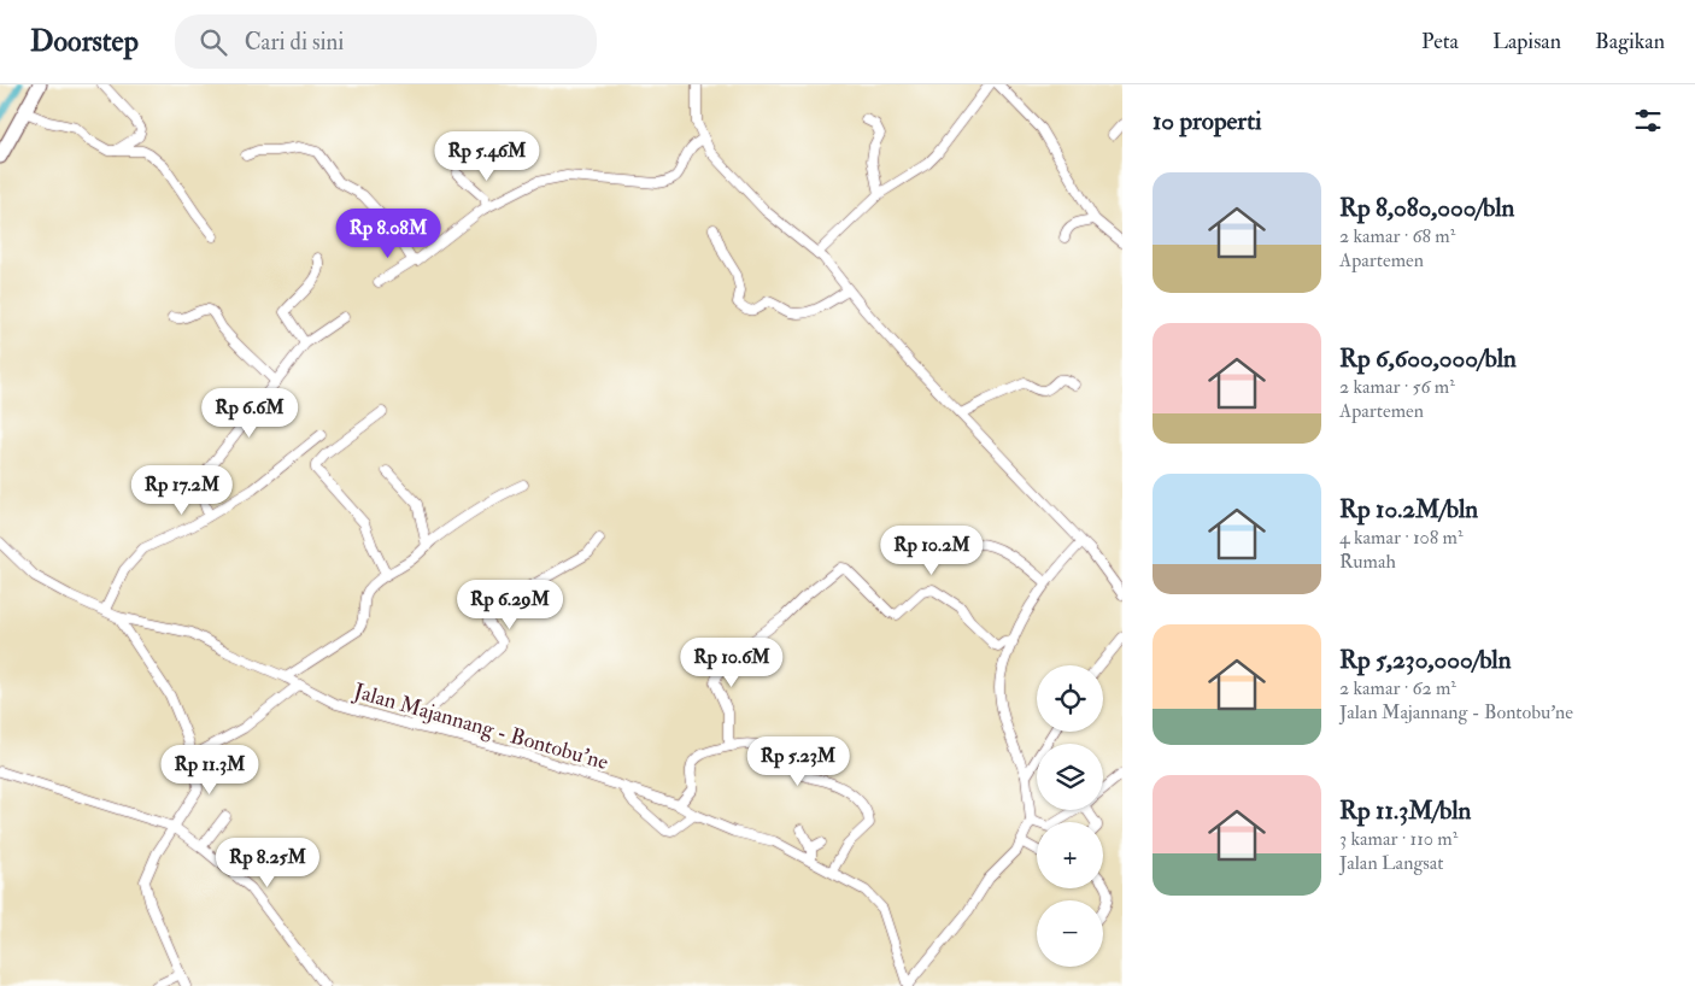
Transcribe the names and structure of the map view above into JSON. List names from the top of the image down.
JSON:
{
  "streets": {
    "street": ["Jalan Majannang - Bontobu'ne"]
  },
  "page": {
    "header": "Doorstep",
    "search": "Cari di sini",
    "nav": ["Peta", "Lapisan", "Bagikan"],
    "heading": "10 properti",
    "price": [
      "Rp 5.46M",
      "Rp 8.08M",
      "Rp 6.6M",
      "Rp 17.2M",
      "Rp 10.2M",
      "Rp 6.29M",
      "Rp 10.6M",
      "Rp 5.23M",
      "Rp 11.3M",
      "Rp 8.25M"
    ],
    "list": [
      {
        "name": "Rp 8,080,000/bln",
        "note": "2 kamar · 68 m² · Apartemen"
      },
      {
        "name": "Rp 6,600,000/bln",
        "note": "2 kamar · 56 m² · Apartemen"
      },
      {
        "name": "Rp 10.2M/bln",
        "note": "4 kamar · 108 m² · Rumah"
      },
      {
        "name": "Rp 5,230,000/bln",
        "note": "2 kamar · 62 m² · Jalan Majannang - Bontobu'ne"
      },
      {
        "name": "Rp 11.3M/bln",
        "note": "3 kamar · 110 m² · Jalan Langsat"
      }
    ],
    "map_buttons": ["+", "−"]
  }
}
